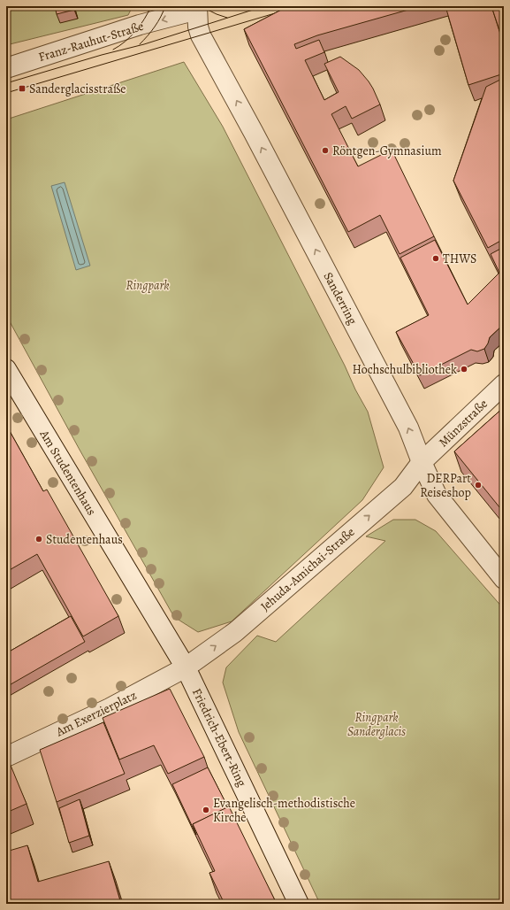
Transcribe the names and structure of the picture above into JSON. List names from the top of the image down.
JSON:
{
  "streets": {
    "street": [
      "Franz-Rauhut-Straße",
      "Sanderring",
      "Münzstraße",
      "Am Studentenhaus",
      "Jehuda-Amichai-Straße",
      "Am Exerzierplatz",
      "Friedrich-Ebert-Ring"
    ]
  },
  "crossings": [
    ["Franz-Rauhut-Straße", "Sanderring"],
    ["Sanderring", "Münzstraße"],
    ["Sanderring", "Jehuda-Amichai-Straße"],
    ["Münzstraße", "Jehuda-Amichai-Straße"],
    ["Am Studentenhaus", "Jehuda-Amichai-Straße"],
    ["Am Studentenhaus", "Am Exerzierplatz"],
    ["Am Studentenhaus", "Friedrich-Ebert-Ring"],
    ["Jehuda-Amichai-Straße", "Am Exerzierplatz"],
    ["Jehuda-Amichai-Straße", "Friedrich-Ebert-Ring"],
    ["Am Exerzierplatz", "Friedrich-Ebert-Ring"]
  ],
  "one_way": ["Franz-Rauhut-Straße", "Sanderring", "Jehuda-Amichai-Straße"],
  "parks": ["Ringpark", "Ringpark Sanderglacis"],
  "places": {
    "transit": ["Sanderglacisstraße"],
    "other": [
      "Röntgen-Gymnasium",
      "THWS",
      "Hochschulbibliothek",
      "DERPart Reiseshop",
      "Studentenhaus",
      "Evangelisch-methodistische Kirche"
    ]
  }
}
